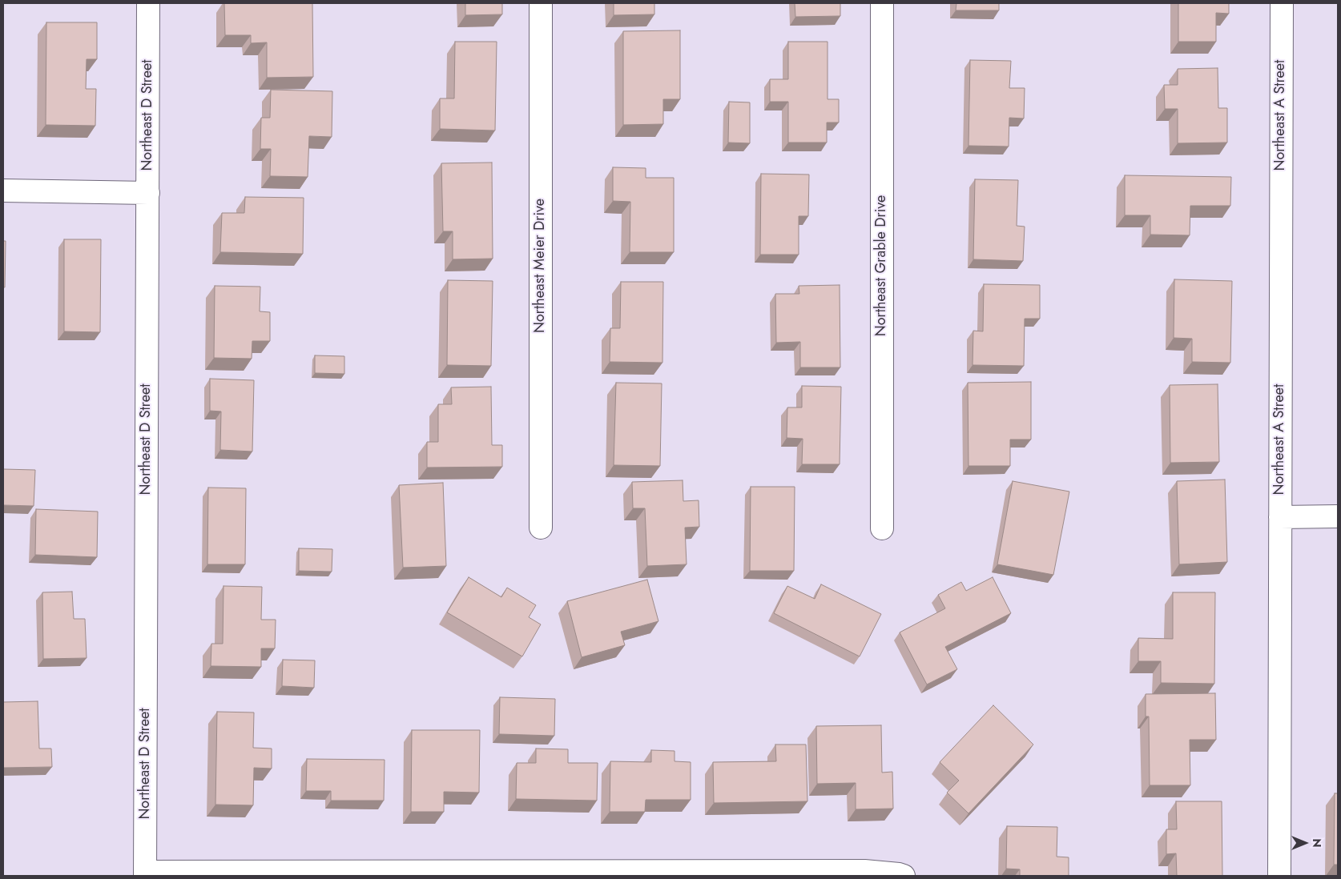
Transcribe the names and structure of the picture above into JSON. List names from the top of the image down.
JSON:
{
  "streets": {
    "street": [
      "Northeast D Street",
      "Northeast A Street",
      "Northeast Meier Drive",
      "Northeast Grable Drive"
    ]
  },
  "north": "right"
}
